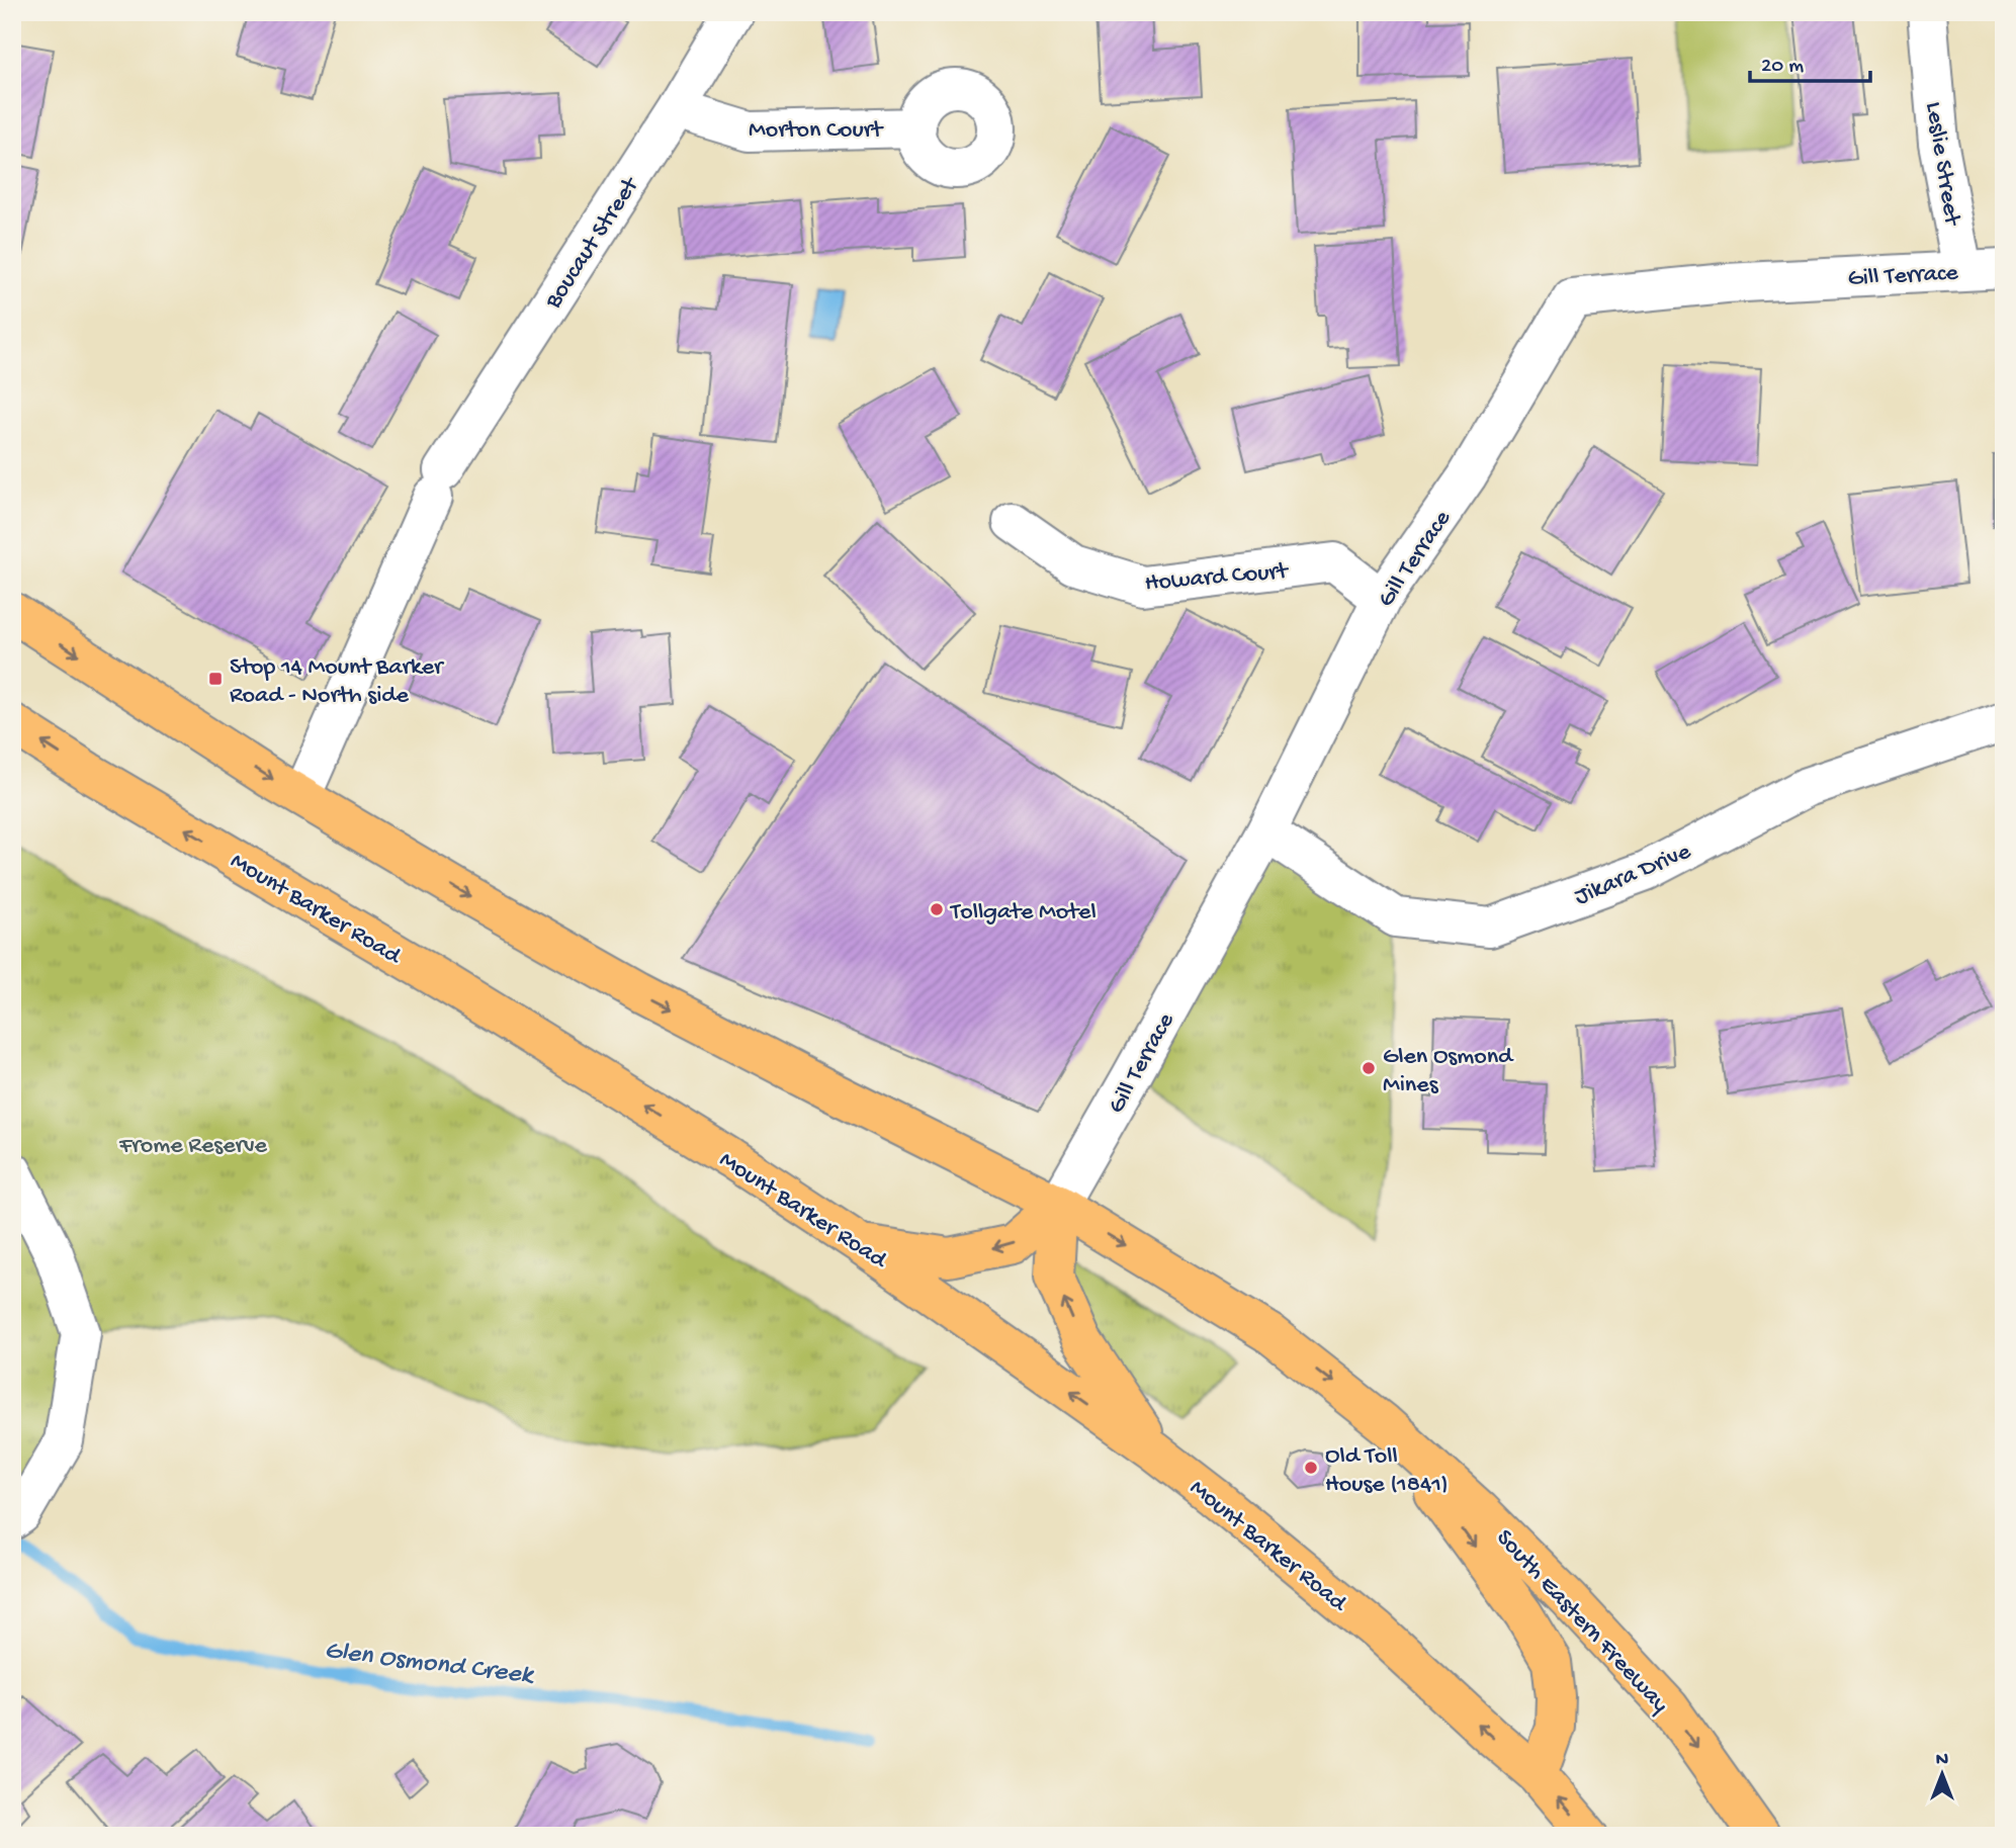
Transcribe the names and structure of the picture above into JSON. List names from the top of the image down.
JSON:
{
  "streets": {
    "highway": ["Mount Barker Road", "South Eastern Freeway"],
    "street": [
      "Morton Court",
      "Leslie Street",
      "Boucaut Street",
      "Gill Terrace",
      "Howard Court",
      "Jikara Drive"
    ]
  },
  "crossings": [
    ["Morton Court", "Boucaut Street"],
    ["Leslie Street", "Gill Terrace"],
    ["Gill Terrace", "Howard Court"],
    ["Gill Terrace", "Jikara Drive"]
  ],
  "one_way": ["South Eastern Freeway"],
  "water": ["Glen Osmond Creek"],
  "parks": ["Frome Reserve"],
  "places": {
    "transit": ["Stop 14 Mount Barker Road - North side"],
    "other": ["Tollgate Motel", "Glen Osmond Mines", "Old Toll House (1841)"]
  },
  "scale_bar": "20 m",
  "north": "top"
}
